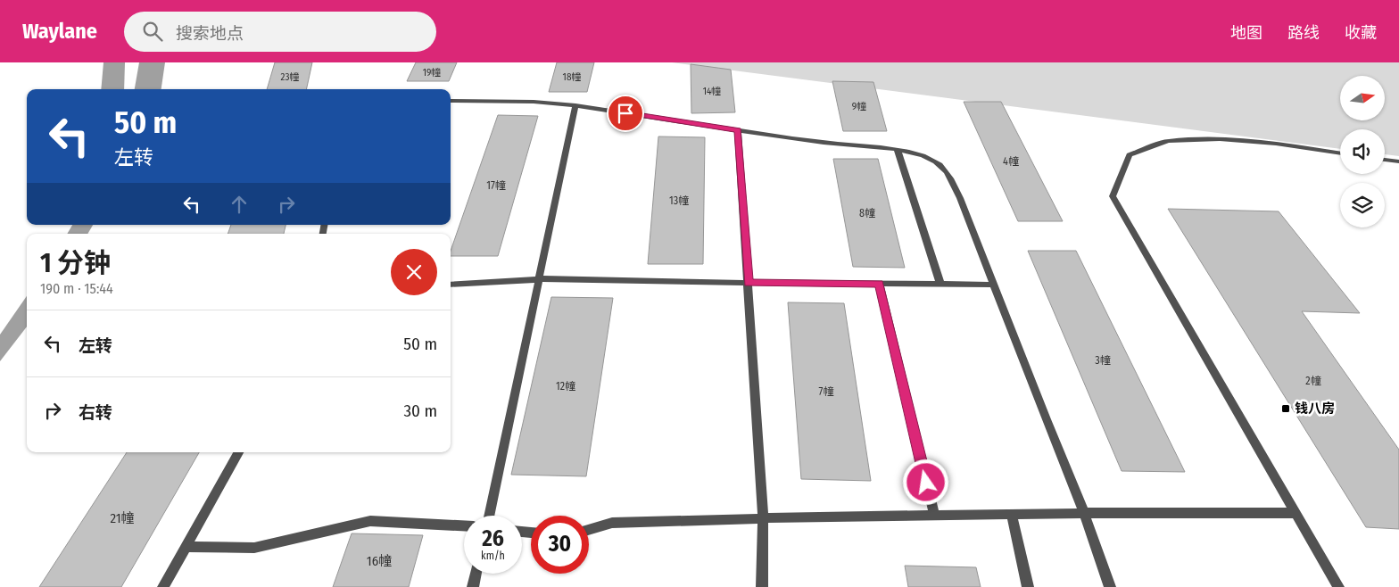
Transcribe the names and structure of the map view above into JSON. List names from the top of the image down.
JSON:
{
  "places": {
    "transit": ["钱八房"]
  },
  "house_numbers": [
    "19幢",
    "23幢",
    "18幢",
    "14幢",
    "9幢",
    "4幢",
    "17幢",
    "13幢",
    "8幢",
    "3幢",
    "2幢",
    "12幢",
    "7幢",
    "21幢",
    "16幢"
  ],
  "north": "right",
  "page": {
    "header": "Waylane",
    "search": "搜索地点",
    "nav": ["地图", "路线", "收藏"],
    "turn": ["50 m", "左转"],
    "heading": ["1 分钟", "190 m · 15:44"],
    "list": [
      {
        "name": "左转",
        "value": "50 m"
      },
      {
        "name": "右转",
        "value": "30 m"
      }
    ],
    "speed": "26 km/h",
    "limit": "30"
  }
}
